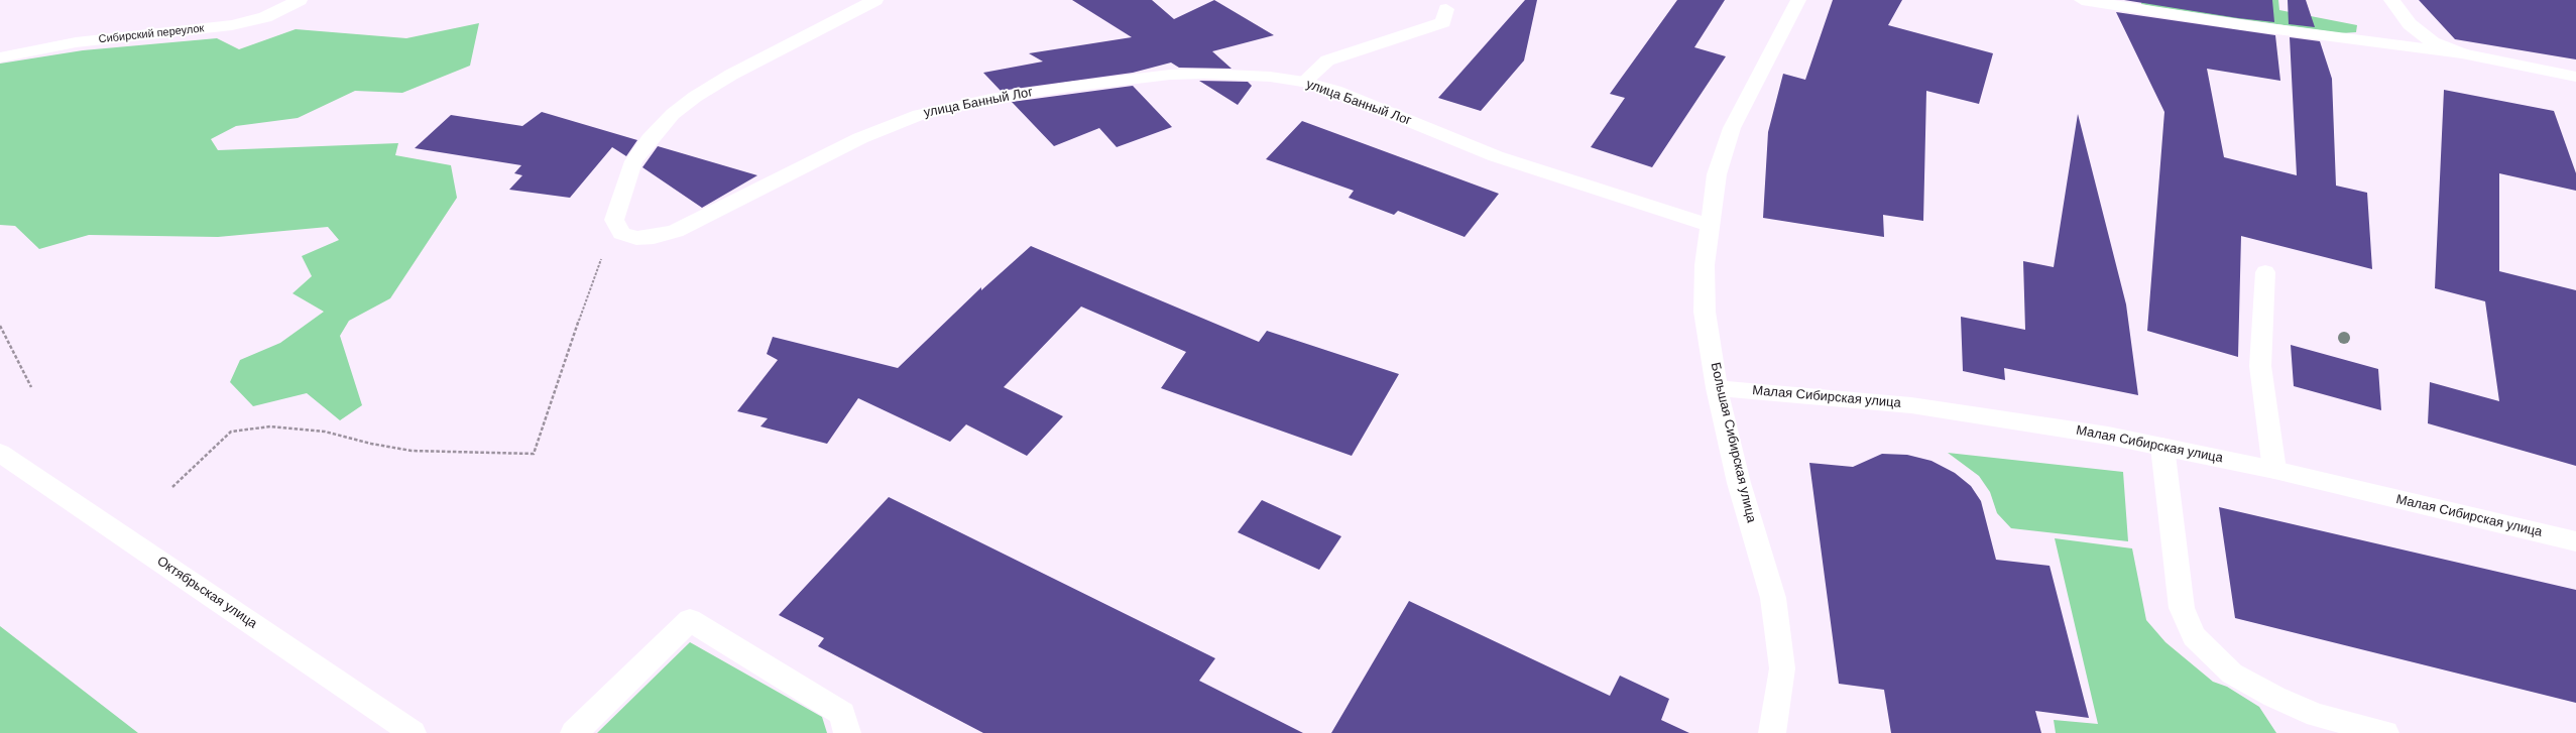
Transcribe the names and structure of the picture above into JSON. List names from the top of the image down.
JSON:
{
  "streets": {
    "street": [
      "Сибирский переулок",
      "улица Банный Лог",
      "Малая Сибирская улица",
      "Большая Сибирская улица",
      "Октябрьская улица"
    ]
  },
  "crossings": [
    ["улица Банный Лог", "Большая Сибирская улица"],
    ["Малая Сибирская улица", "Большая Сибирская улица"]
  ]
}
